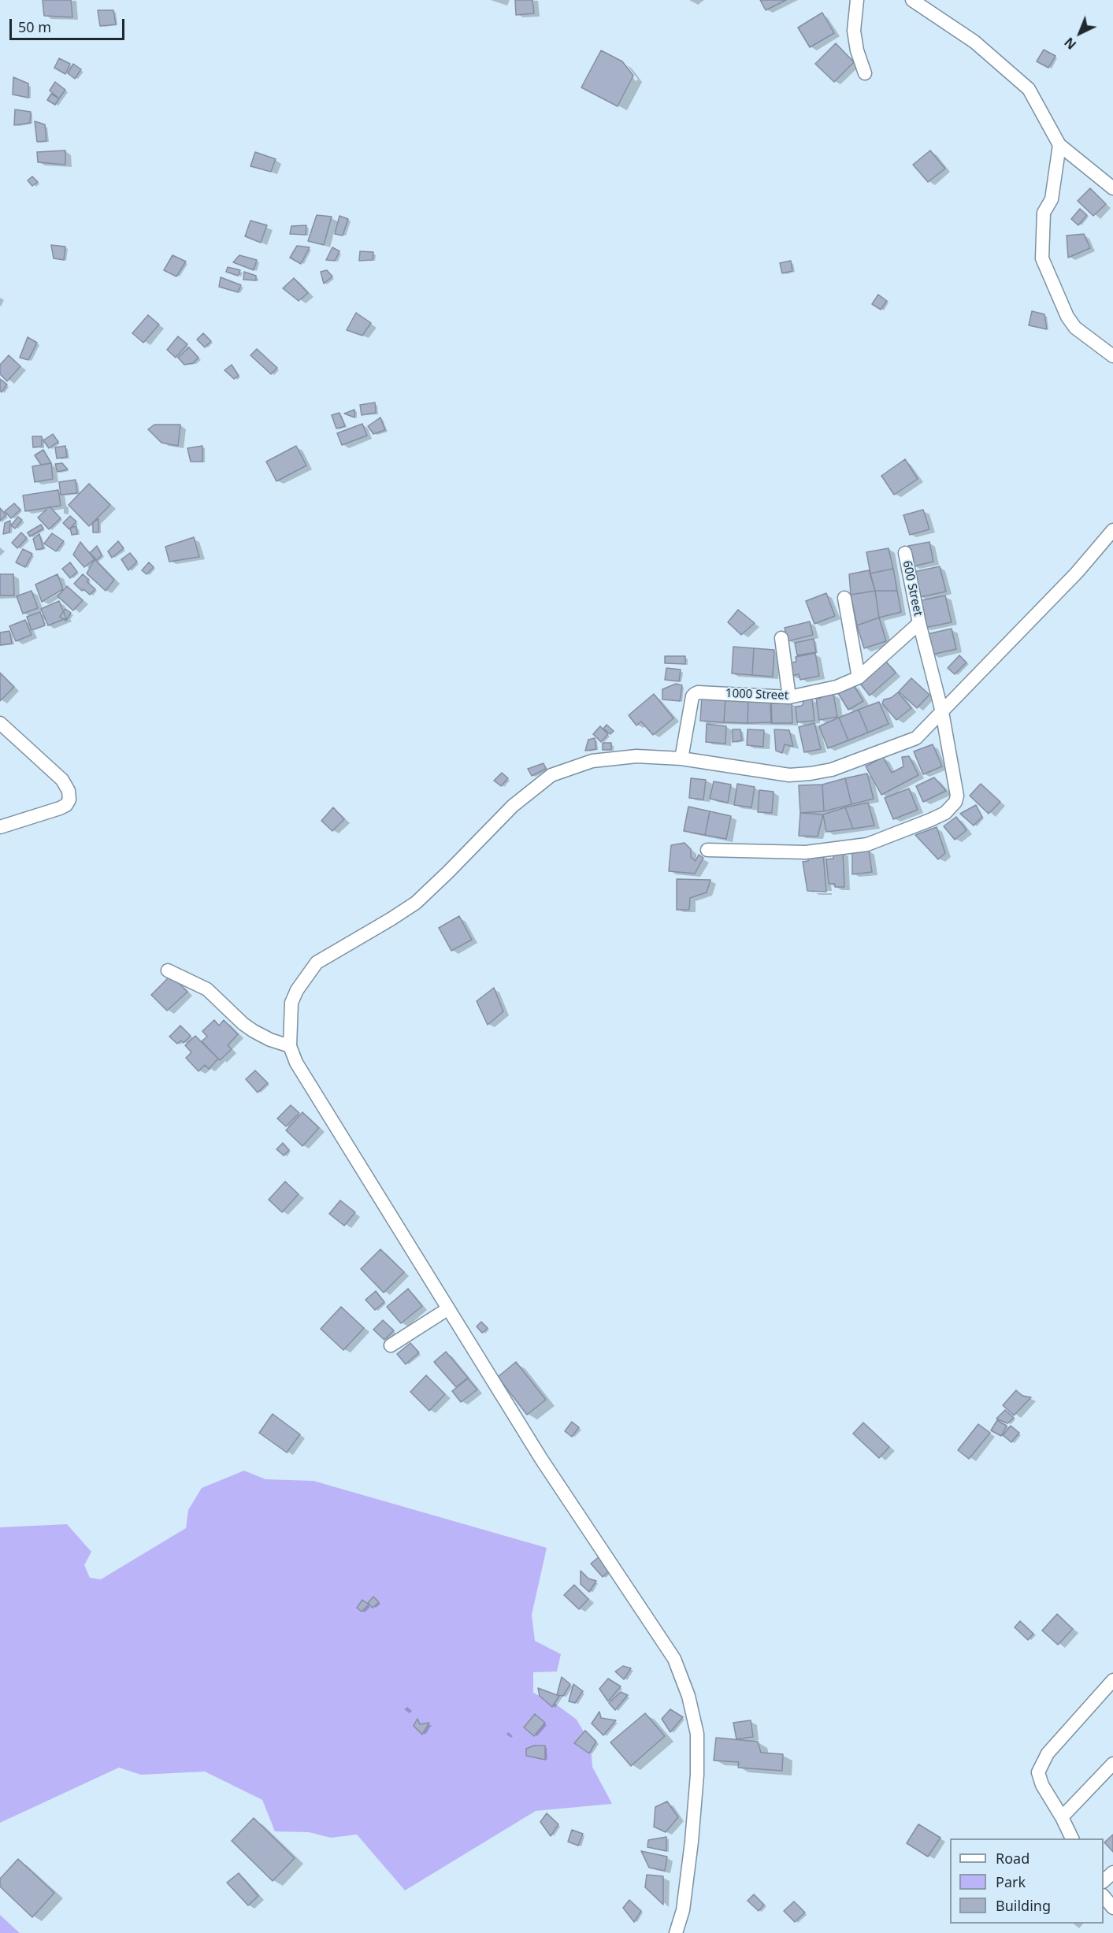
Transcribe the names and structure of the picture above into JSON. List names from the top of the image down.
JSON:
{
  "streets": {
    "street": ["600 Street", "1000 Street"]
  },
  "crossings": [
    ["600 Street", "1000 Street"]
  ],
  "legend": ["Road", "Park", "Building"],
  "scale_bar": "50 m",
  "north": "bottom left"
}
